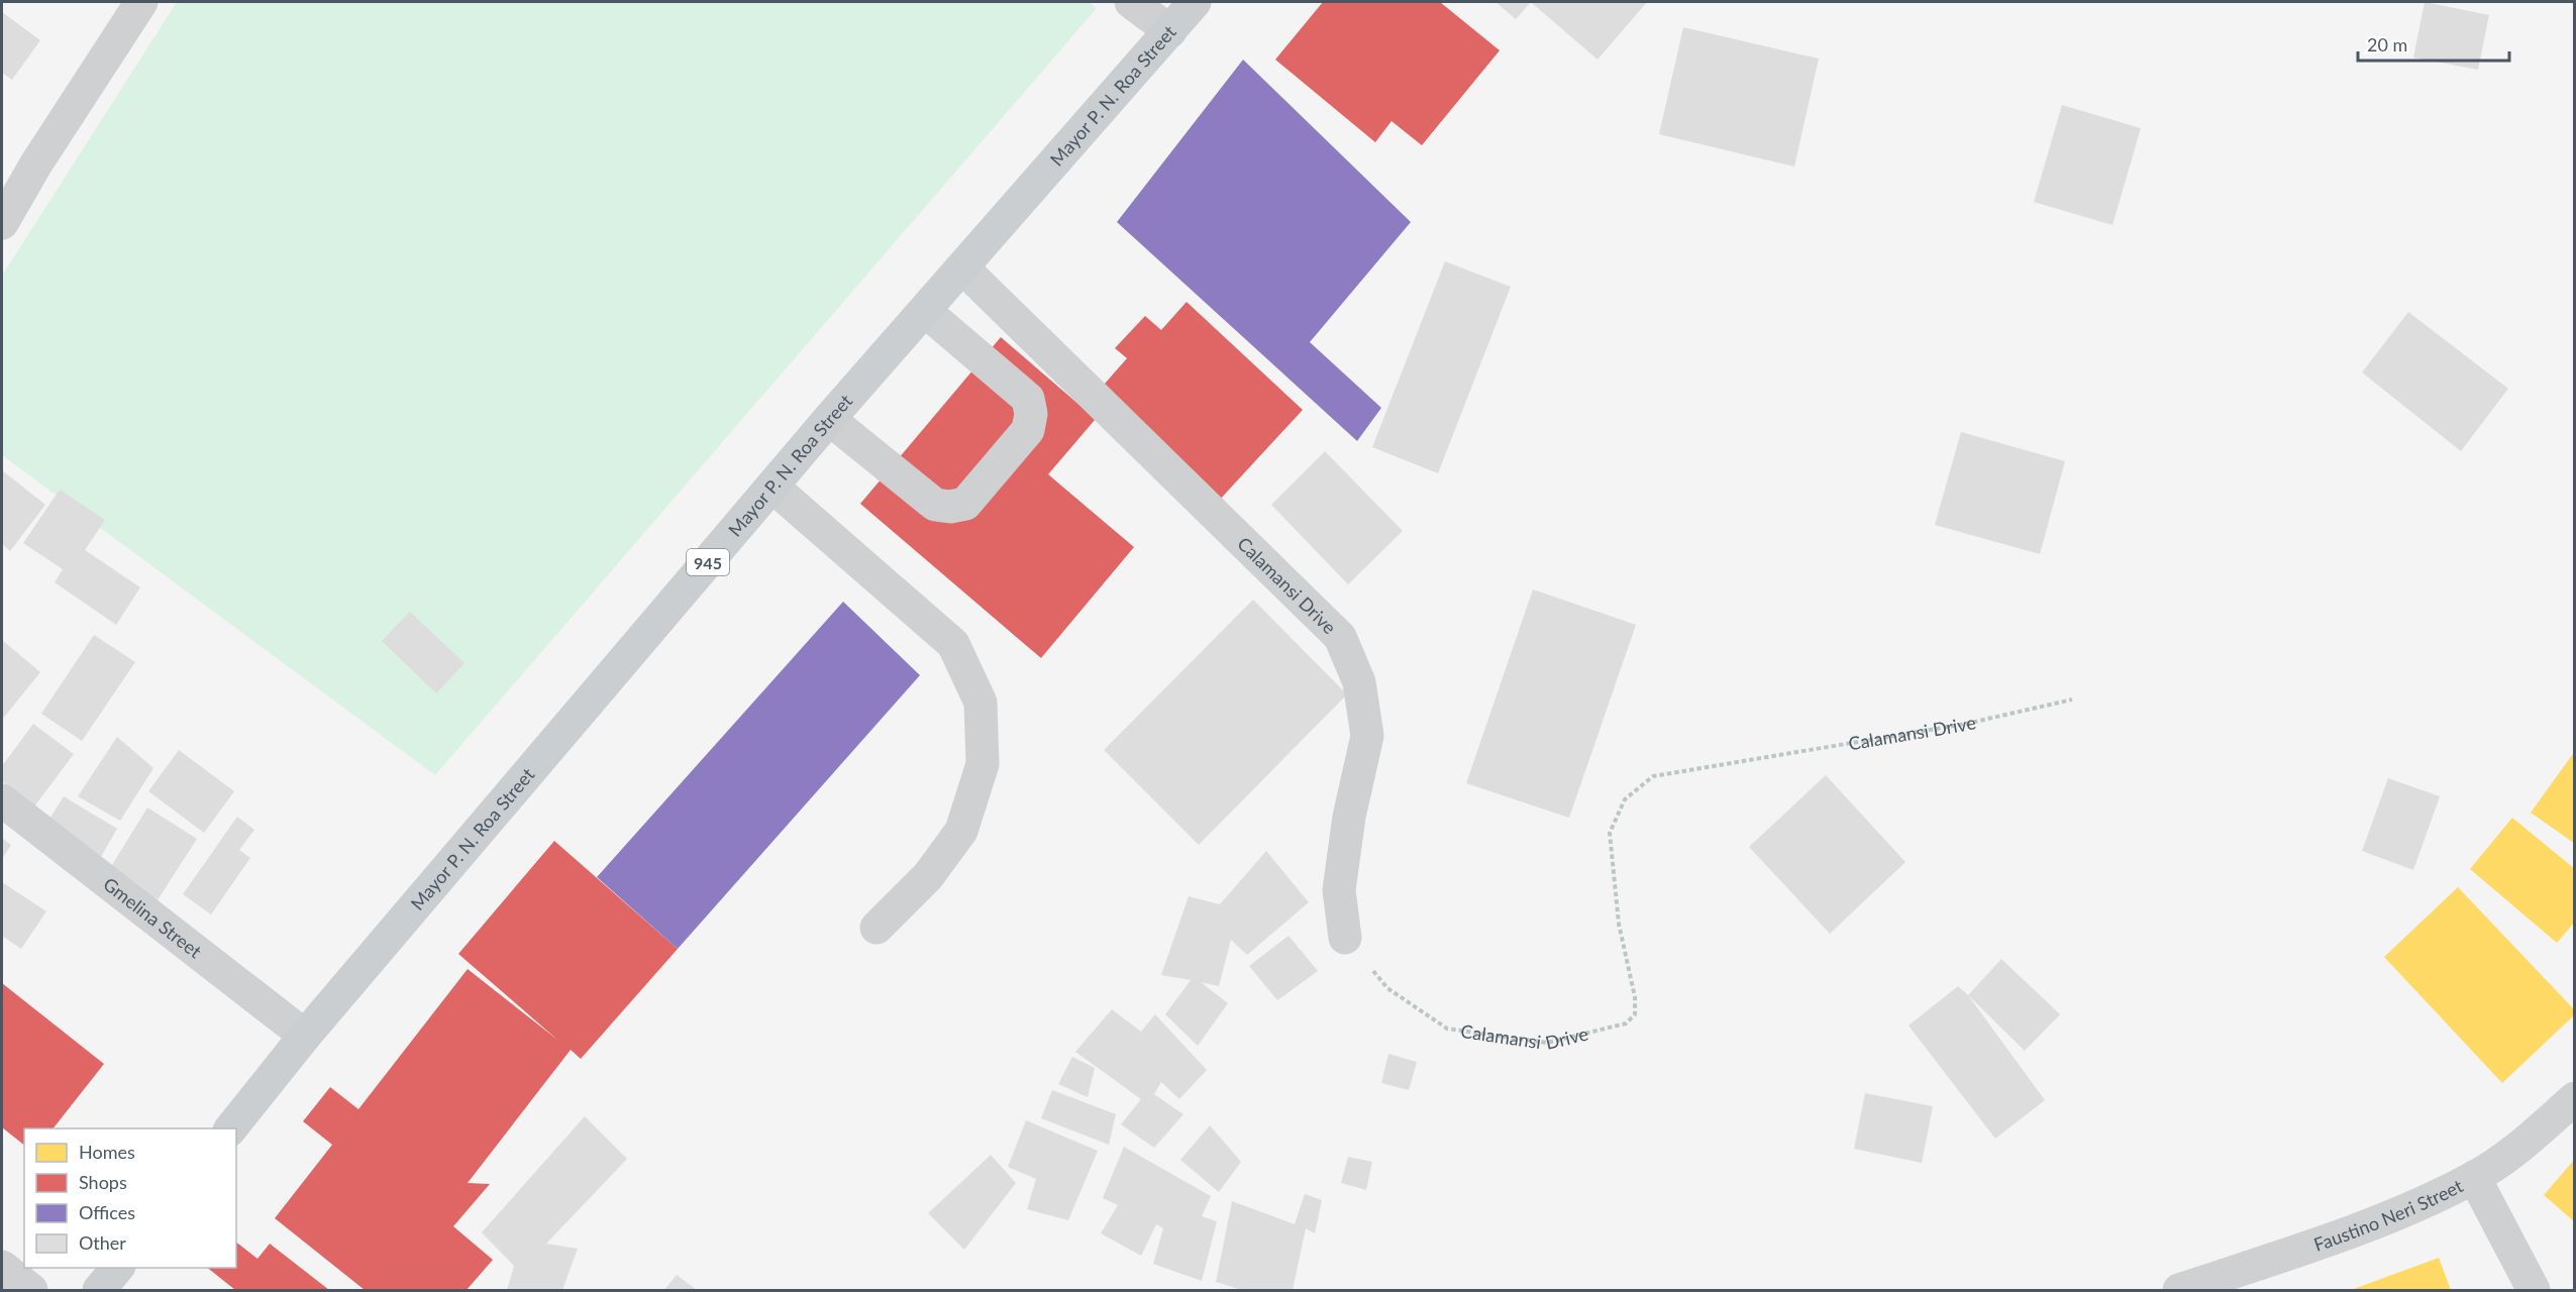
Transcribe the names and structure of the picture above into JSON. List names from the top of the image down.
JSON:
{
  "streets": {
    "main road": ["Mayor P. N. Roa Street", "945"],
    "street": ["Calamansi Drive", "Gmelina Street", "Faustino Neri Street"]
  },
  "crossings": [
    ["Mayor P. N. Roa Street", "Calamansi Drive"],
    ["Mayor P. N. Roa Street", "Gmelina Street"]
  ],
  "legend": [
    "Homes",
    "Shops",
    "Offices",
    "Other"
  ],
  "scale_bar": "20 m"
}
